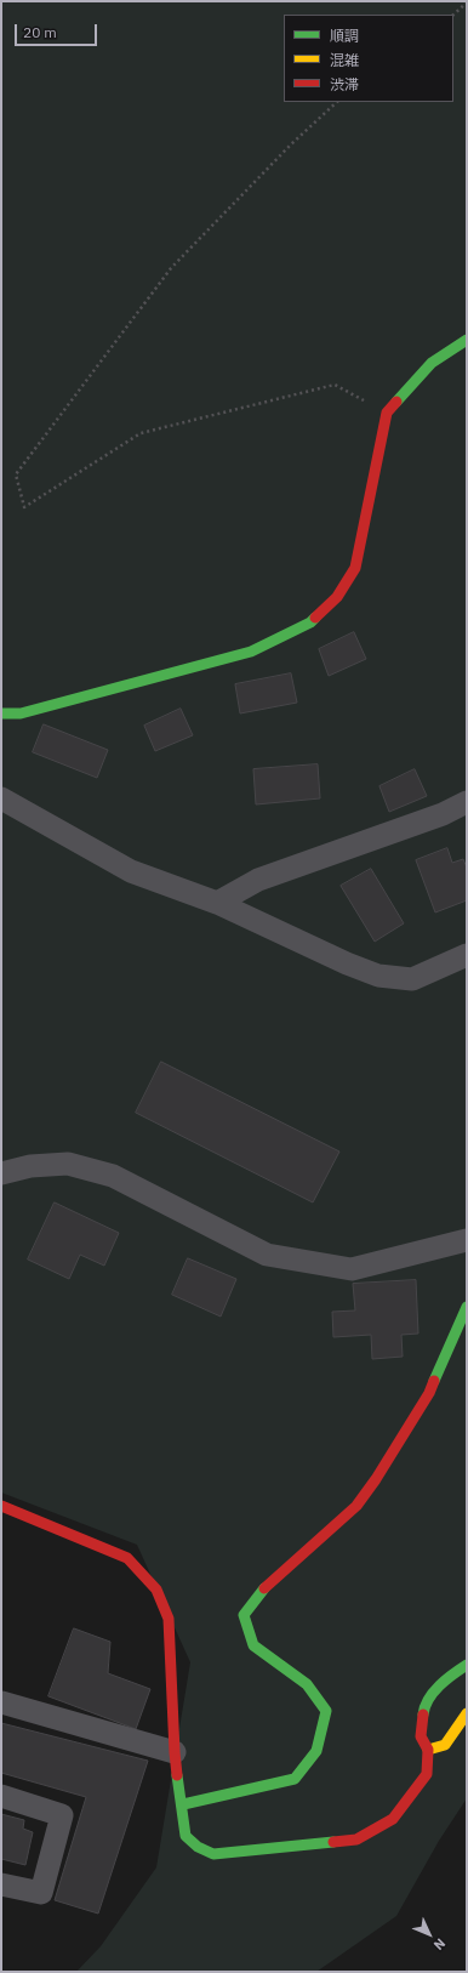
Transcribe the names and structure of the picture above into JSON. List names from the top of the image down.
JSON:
{
  "legend": ["順調", "混雑", "渋滞"],
  "scale_bar": "20 m",
  "north": "bottom right"
}
